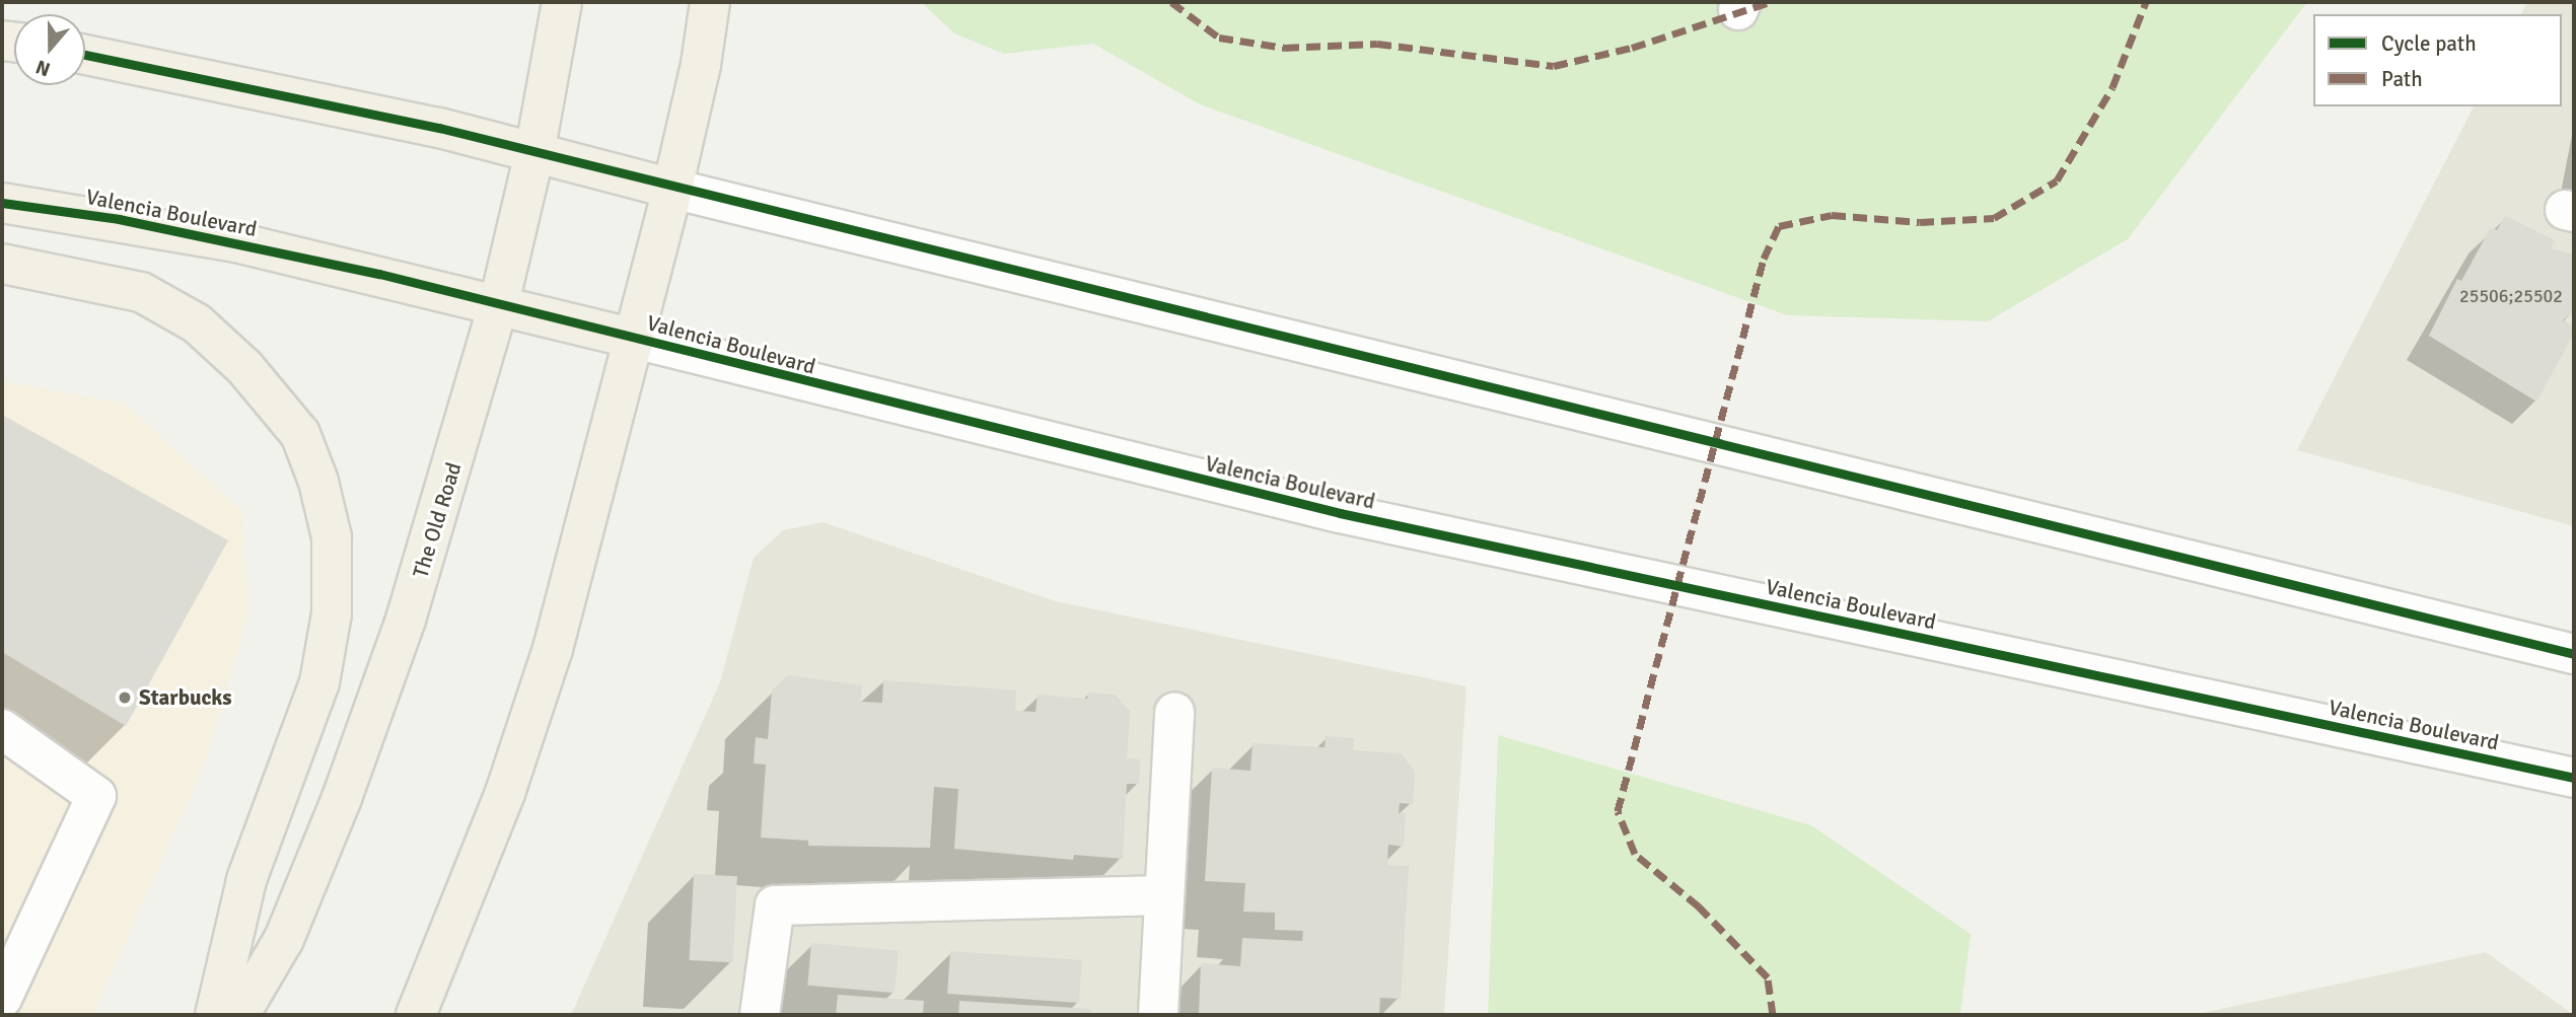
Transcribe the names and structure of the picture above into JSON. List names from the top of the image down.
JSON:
{
  "streets": {
    "main road": ["Valencia Boulevard", "The Old Road"]
  },
  "crossings": [
    ["Valencia Boulevard", "The Old Road"]
  ],
  "places": ["Starbucks"],
  "house_numbers": ["25506;25502"],
  "legend": ["Cycle path", "Path"],
  "north": "bottom"
}
